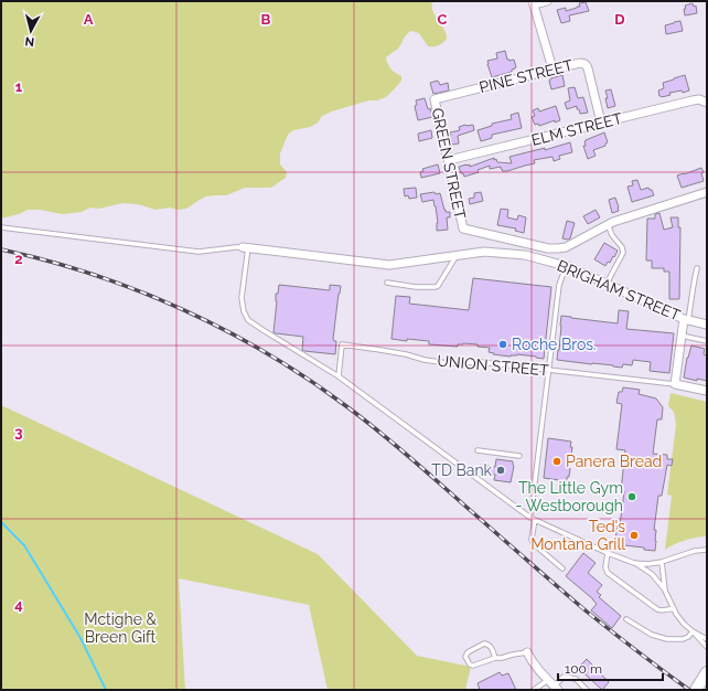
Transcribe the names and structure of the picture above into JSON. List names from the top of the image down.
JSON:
{
  "streets": {
    "street": [
      "PINE STREET",
      "ELM STREET",
      "GREEN STREET",
      "BRIGHAM STREET",
      "UNION STREET"
    ]
  },
  "crossings": [
    ["PINE STREET", "ELM STREET"],
    ["PINE STREET", "GREEN STREET"],
    ["ELM STREET", "GREEN STREET"]
  ],
  "parks": ["Mctighe & Breen Gift"],
  "places": [
    "Roche Bros.",
    "Panera Bread",
    "TD Bank",
    "The Little Gym - Westborough",
    "Ted's Montana Grill"
  ],
  "scale_bar": "100 m",
  "north": "bottom",
  "grid": {
    "columns": [
      "A",
      "B",
      "C",
      "D"
    ],
    "rows": [
      "1",
      "2",
      "3",
      "4"
    ]
  }
}
